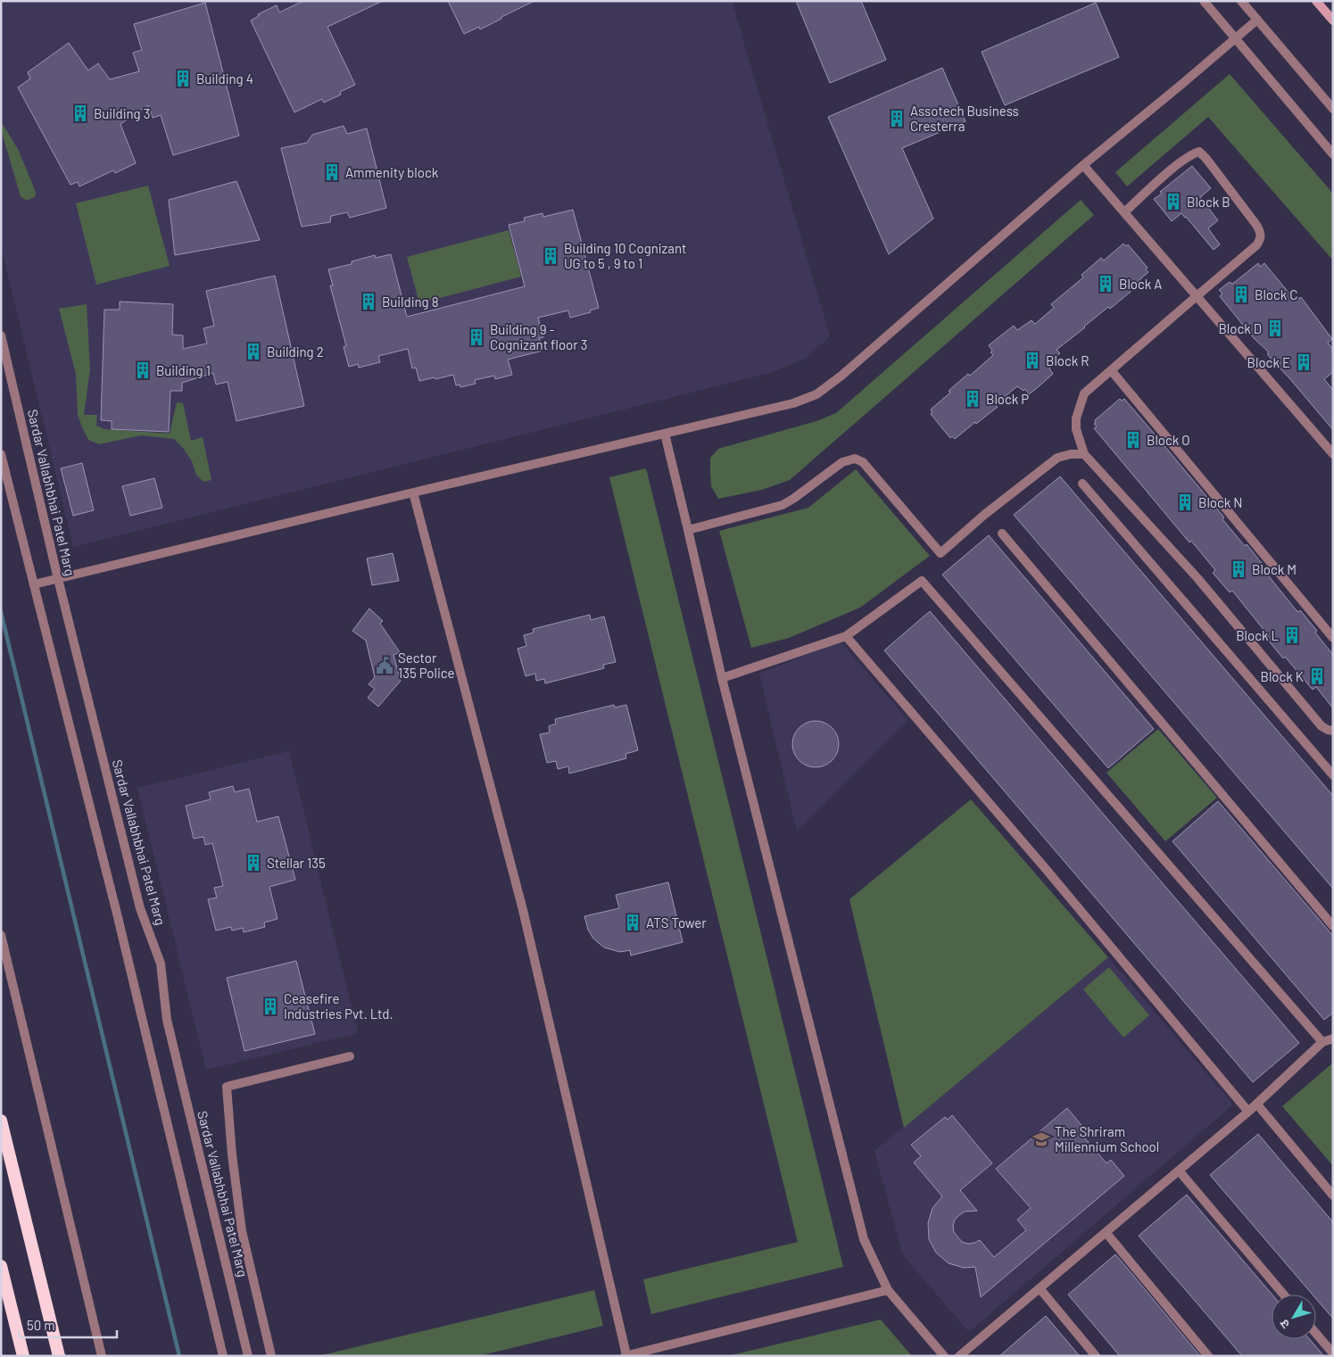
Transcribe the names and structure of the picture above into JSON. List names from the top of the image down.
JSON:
{
  "streets": {
    "street": ["Sardar Vallabhbhai Patel Marg"]
  },
  "places": {
    "building": [
      "Building 4",
      "Building 3",
      "Assotech Business Cresterra",
      "Ammenity block",
      "Block B",
      "Building 10 Cognizant UG to 5 , 9 to 1",
      "Block A",
      "Block C",
      "Building 8",
      "Block D",
      "Building 9 - Cognizant floor 3",
      "Building 2",
      "Block R",
      "Block E",
      "Building 1",
      "Block P",
      "Block O",
      "Block N",
      "Block M",
      "Block L",
      "Block K",
      "Stellar 135",
      "ATS Tower",
      "Ceasefire Industries Pvt. Ltd."
    ],
    "public building": ["Sector 135 Police"],
    "school or university": ["The Shriram Millennium School"]
  },
  "scale_bar": "50 m",
  "north": "bottom left"
}
